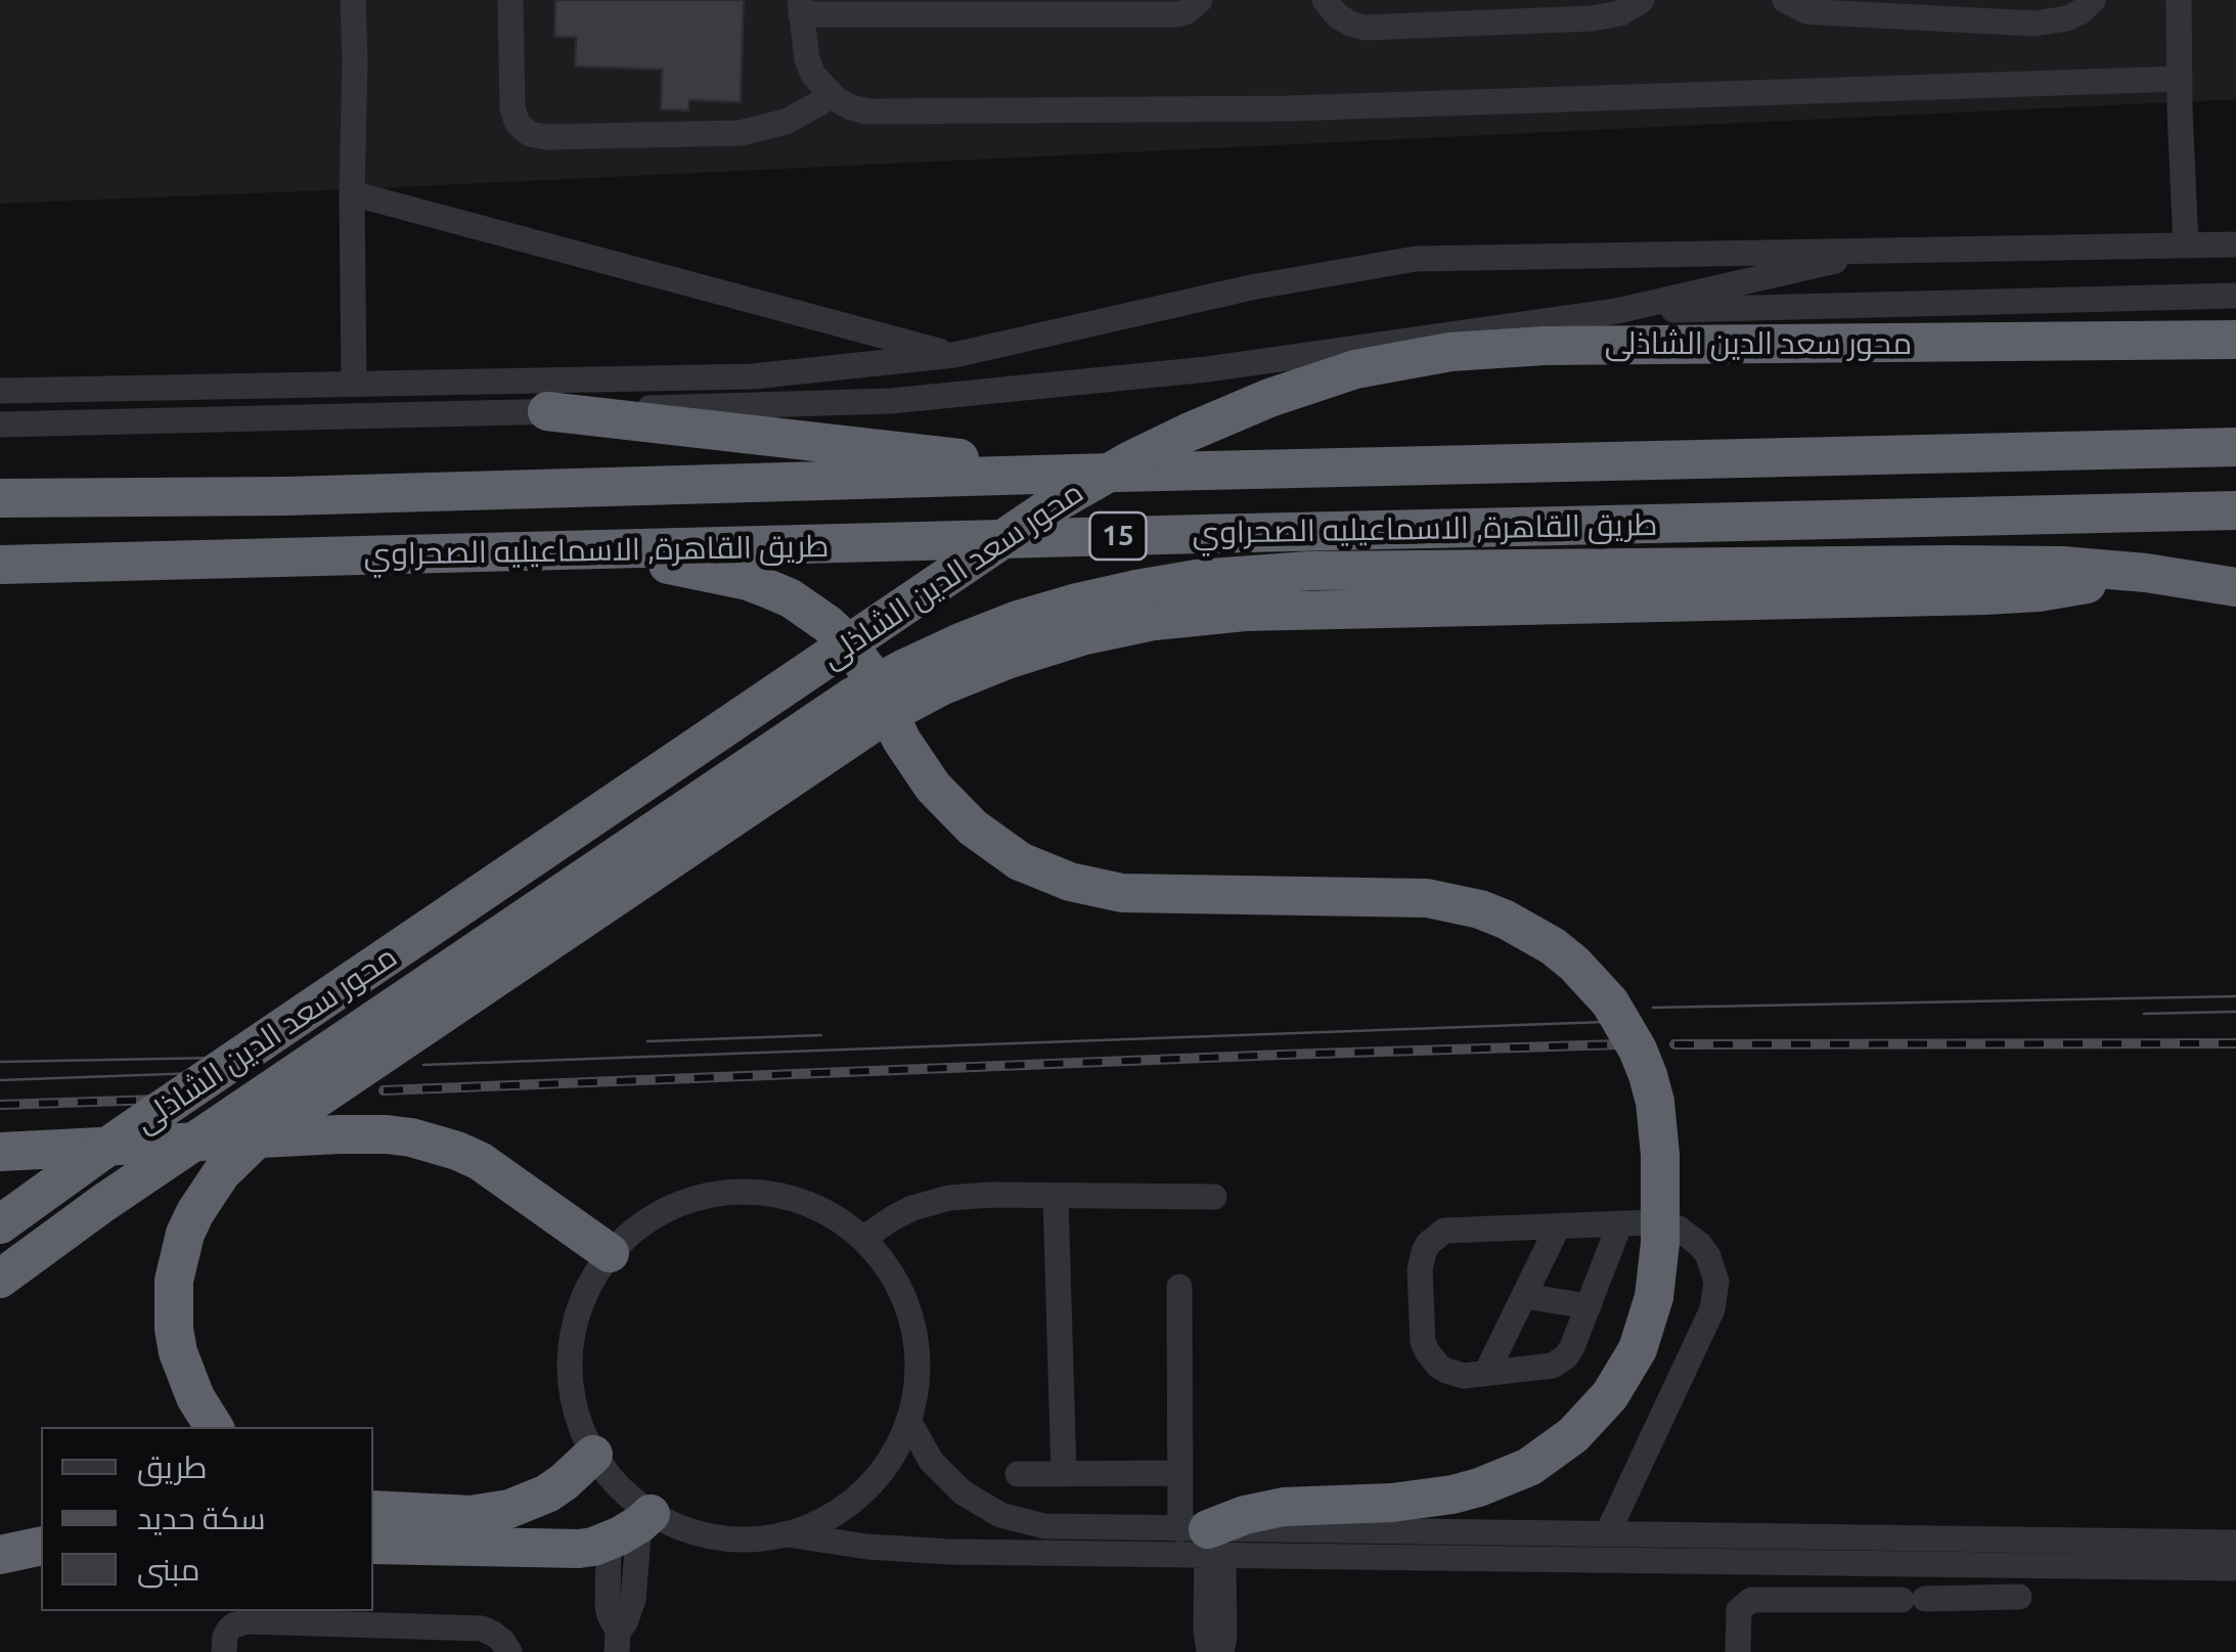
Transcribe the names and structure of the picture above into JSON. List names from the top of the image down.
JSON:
{
  "streets": {
    "highway": ["محور سعد الدين الشاذلى", "طريق القاهرة, الاسماعيليه الصحراوي", "15"]
  },
  "legend": ["طريق", "سكة حديد", "مبنى"]
}
